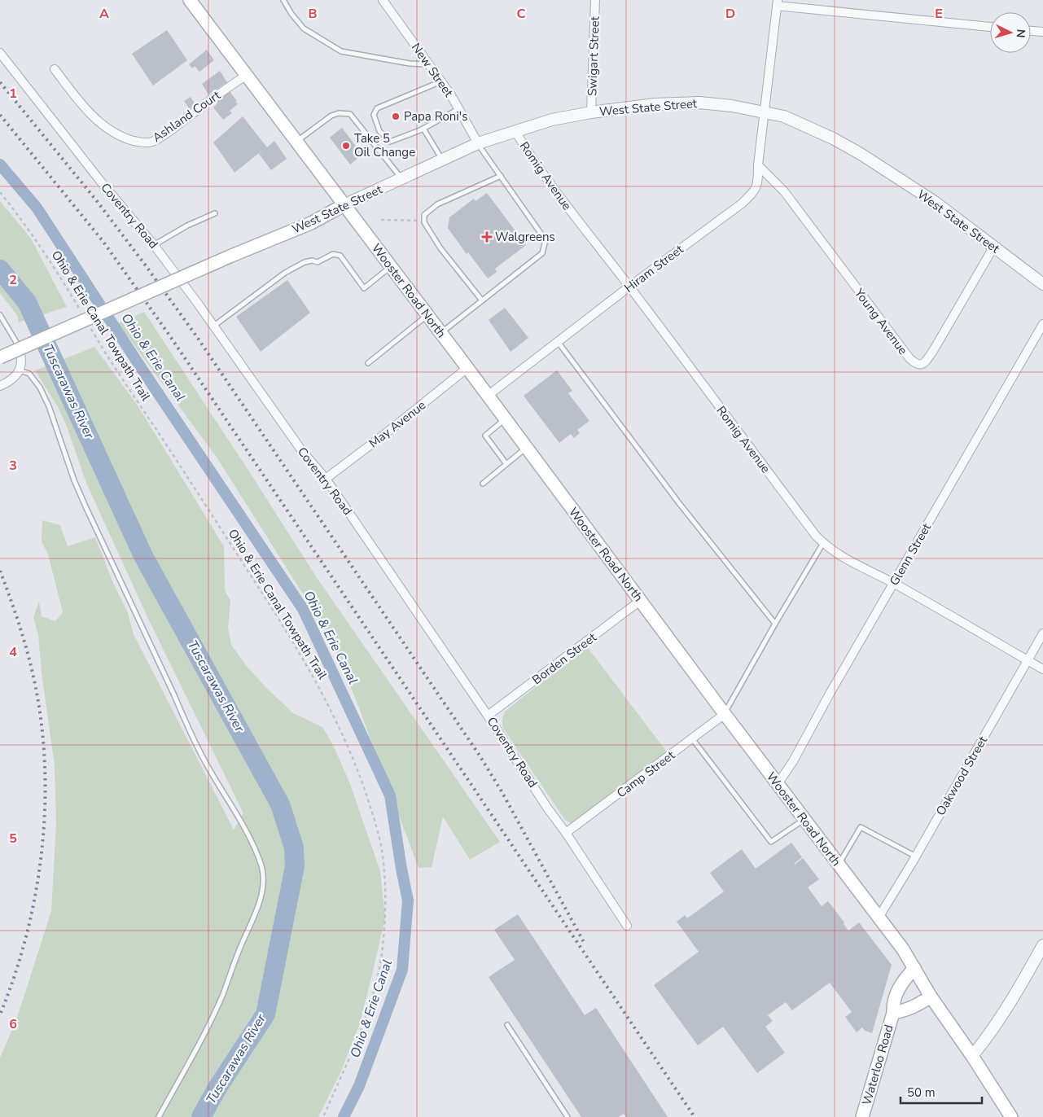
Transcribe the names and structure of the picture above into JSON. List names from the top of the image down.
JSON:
{
  "streets": {
    "main road": ["West State Street", "Wooster Road North", "Waterloo Road"],
    "street": [
      "Swigart Street",
      "New Street",
      "Ashland Court",
      "Romig Avenue",
      "Coventry Road",
      "Hiram Street",
      "Young Avenue",
      "May Avenue",
      "Glenn Street",
      "Borden Street",
      "Camp Street",
      "Oakwood Street"
    ],
    "path": ["Ohio & Erie Canal Towpath Trail"]
  },
  "crossings": [
    ["Swigart Street", "West State Street"],
    ["New Street", "West State Street"],
    ["West State Street", "Romig Avenue"],
    ["West State Street", "Hiram Street"],
    ["West State Street", "Wooster Road North"],
    ["West State Street", "Young Avenue"],
    ["Ashland Court", "Wooster Road North"],
    ["Romig Avenue", "Hiram Street"],
    ["Romig Avenue", "Glenn Street"],
    ["Romig Avenue", "Oakwood Street"],
    ["Coventry Road", "May Avenue"],
    ["Coventry Road", "Borden Street"],
    ["Coventry Road", "Camp Street"],
    ["Hiram Street", "Wooster Road North"],
    ["Hiram Street", "Young Avenue"],
    ["Wooster Road North", "May Avenue"],
    ["Wooster Road North", "Glenn Street"],
    ["Wooster Road North", "Borden Street"],
    ["Wooster Road North", "Camp Street"],
    ["Wooster Road North", "Oakwood Street"],
    ["Wooster Road North", "Waterloo Road"]
  ],
  "water": ["Ohio & Erie Canal", "Tuscarawas River"],
  "places": {
    "other": ["Papa Roni's", "Take 5 Oil Change"],
    "health": ["Walgreens"]
  },
  "scale_bar": "50 m",
  "north": "right",
  "grid": {
    "columns": [
      "A",
      "B",
      "C",
      "D",
      "E"
    ],
    "rows": [
      "1",
      "2",
      "3",
      "4",
      "5",
      "6"
    ]
  }
}
